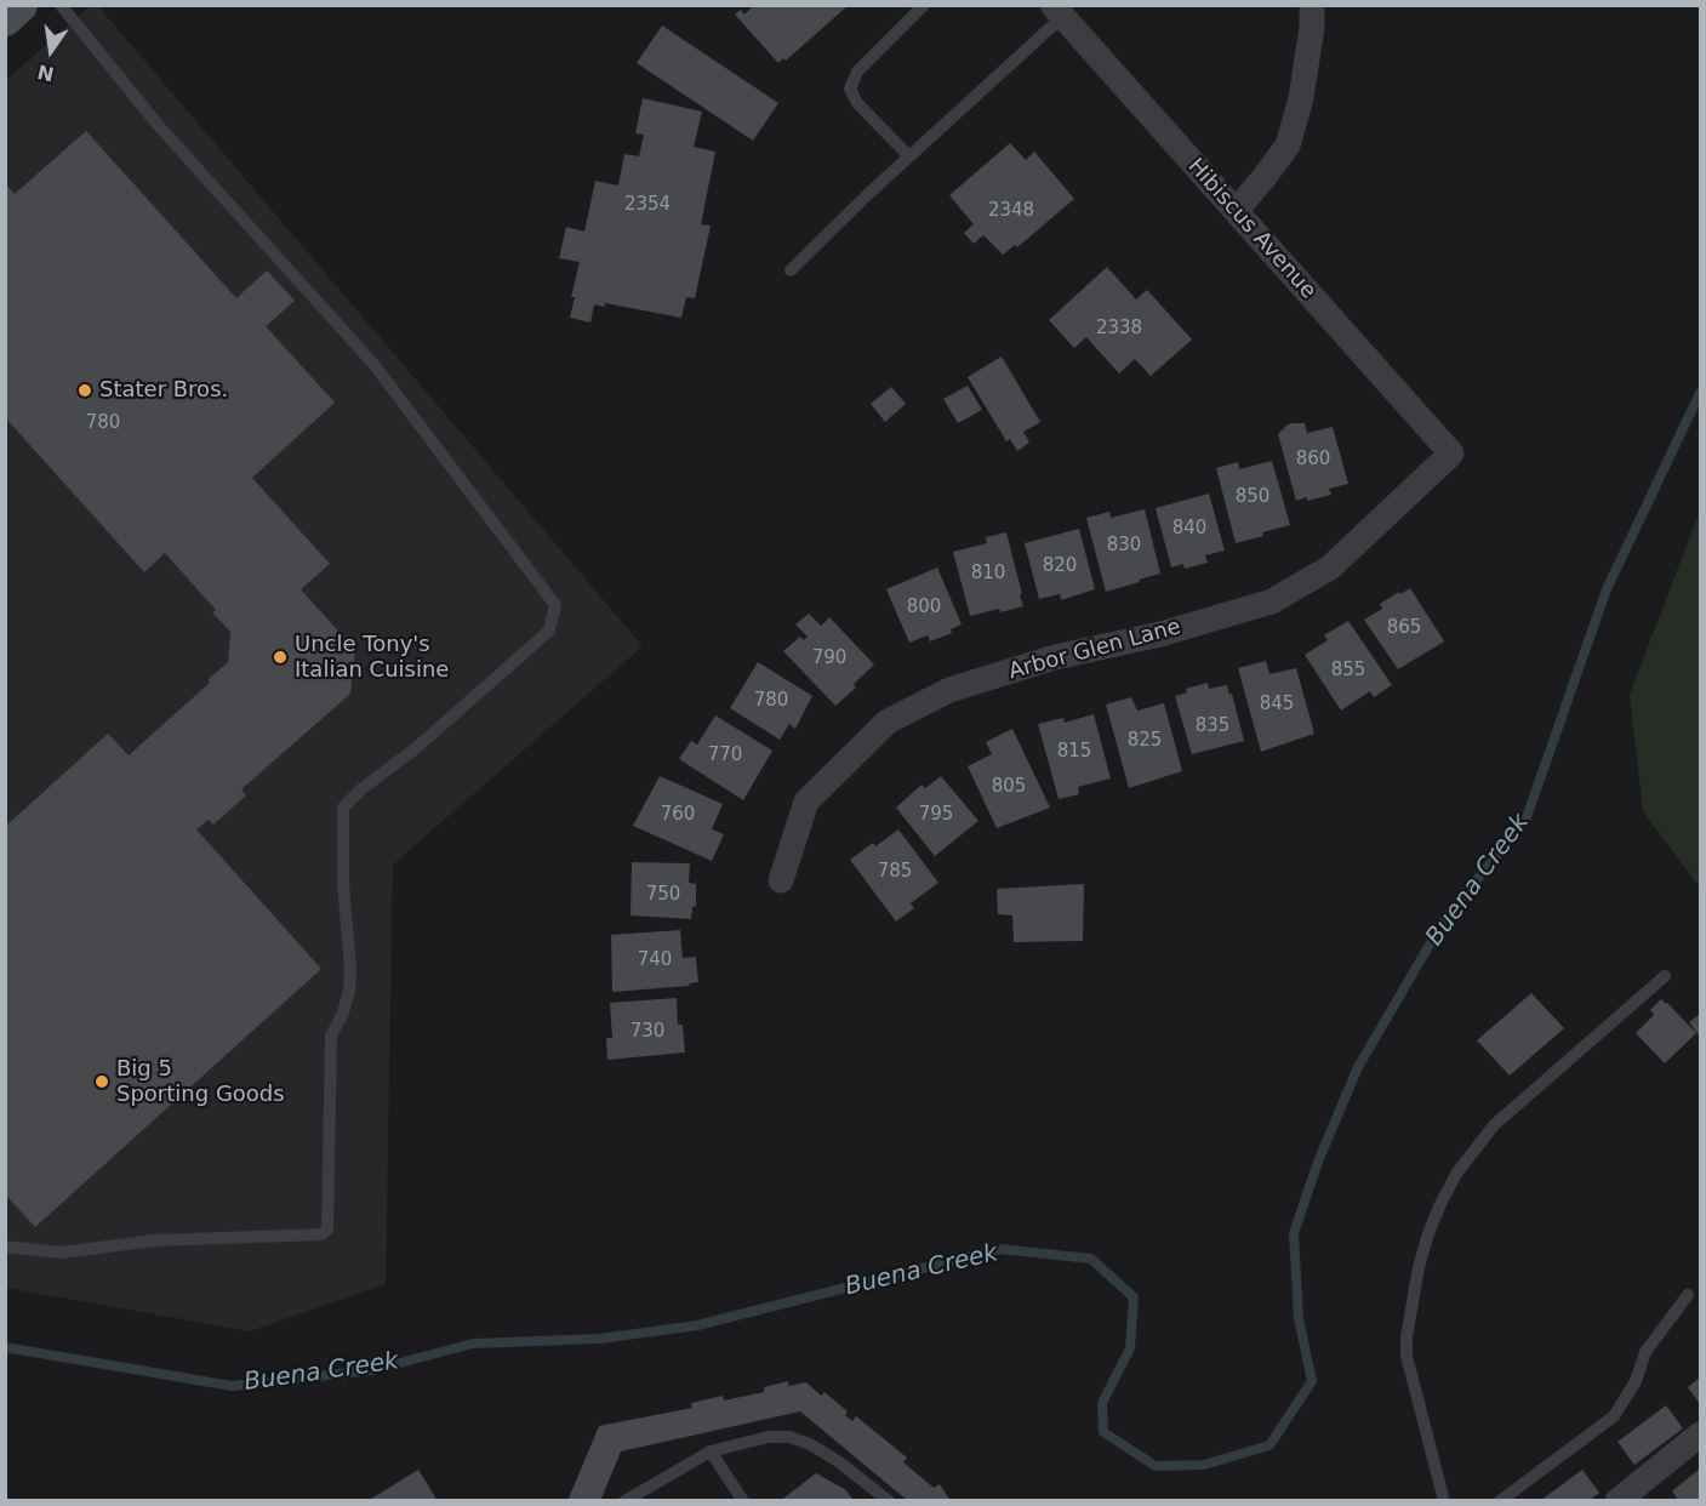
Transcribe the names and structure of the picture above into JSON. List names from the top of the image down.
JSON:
{
  "streets": {
    "street": ["Hibiscus Avenue", "Arbor Glen Lane"]
  },
  "crossings": [
    ["Hibiscus Avenue", "Arbor Glen Lane"]
  ],
  "water": ["Buena Creek"],
  "places": ["Stater Bros.", "Uncle Tony's Italian Cuisine", "Big 5 Sporting Goods"],
  "house_numbers": [
    "2354",
    "2348",
    "2338",
    "780",
    "860",
    "850",
    "840",
    "830",
    "820",
    "810",
    "800",
    "865",
    "790",
    "855",
    "780",
    "845",
    "835",
    "825",
    "815",
    "770",
    "805",
    "760",
    "795",
    "785",
    "750",
    "740",
    "730"
  ],
  "north": "bottom"
}
